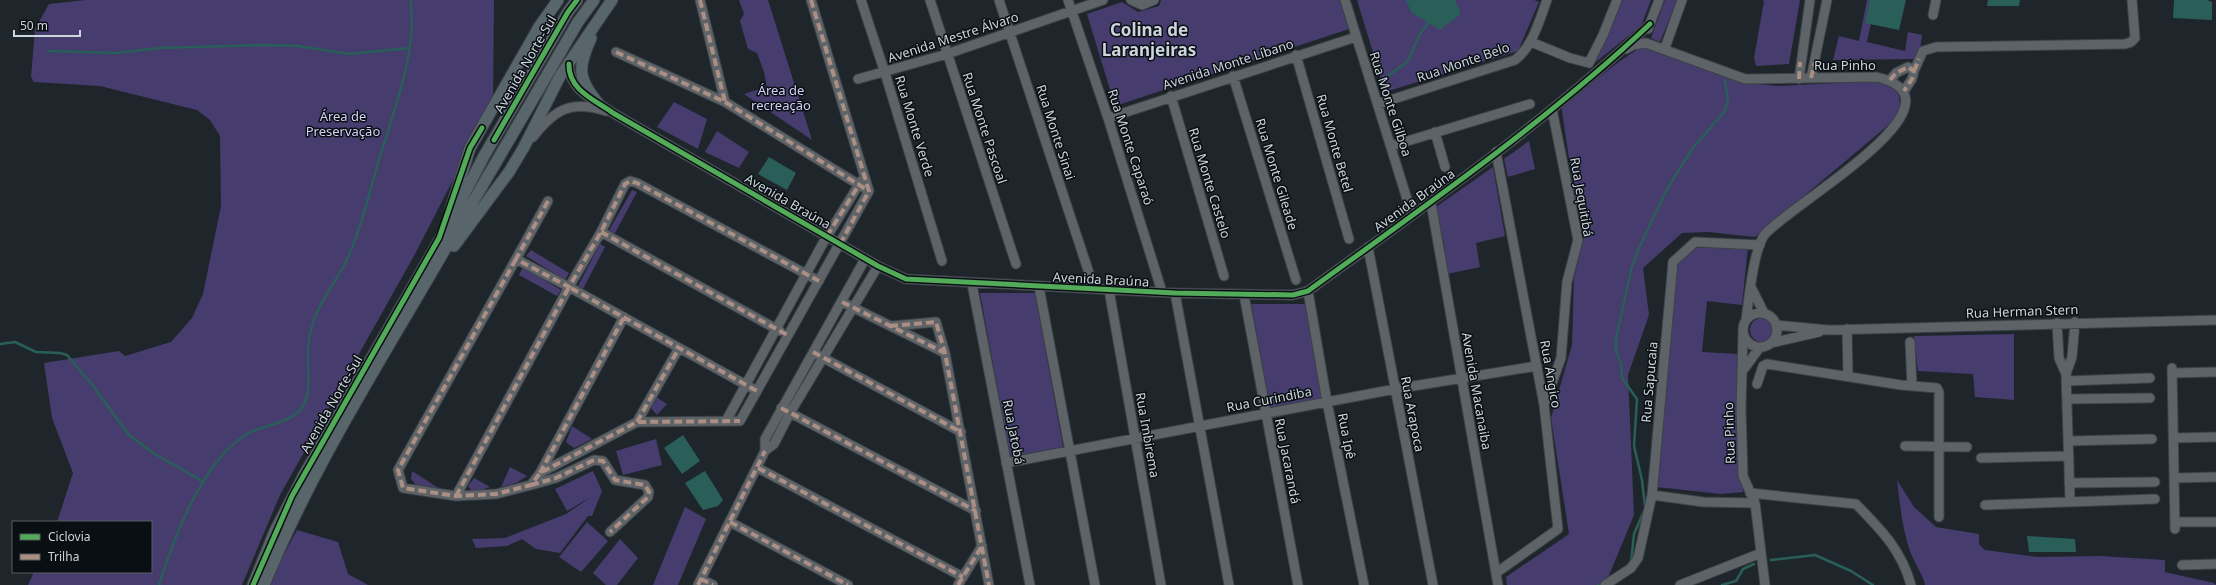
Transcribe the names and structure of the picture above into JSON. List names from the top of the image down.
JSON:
{
  "streets": {
    "main road": ["Avenida Norte-Sul"],
    "street": [
      "Avenida Mestre Álvaro",
      "Rua Monte Belo",
      "Avenida Monte Líbano",
      "Rua Pinho",
      "Rua Monte Gilboa",
      "Rua Monte Verde",
      "Rua Monte Pascoal",
      "Rua Monte Sinai",
      "Rua Monte Betel",
      "Rua Monte Caparaó",
      "Rua Monte Gileade",
      "Rua Monte Castelo",
      "Rua Jequitibá",
      "Avenida Braúna",
      "Rua Herman Stern",
      "Rua Angico",
      "Rua Sapucaia",
      "Avenida Macanaiba",
      "Rua Curindiba",
      "Rua Arapoca",
      "Rua Jatobá",
      "Rua Imbirema",
      "Rua Ipê",
      "Rua Jacarandá"
    ]
  },
  "crossings": [
    ["Avenida Mestre Álvaro", "Rua Monte Verde"],
    ["Avenida Mestre Álvaro", "Rua Monte Pascoal"],
    ["Avenida Mestre Álvaro", "Rua Monte Sinai"],
    ["Avenida Mestre Álvaro", "Rua Monte Caparaó"],
    ["Rua Monte Belo", "Rua Monte Gilboa"],
    ["Avenida Monte Líbano", "Rua Monte Gilboa"],
    ["Avenida Monte Líbano", "Rua Monte Betel"],
    ["Avenida Monte Líbano", "Rua Monte Caparaó"],
    ["Avenida Monte Líbano", "Rua Monte Gileade"],
    ["Avenida Monte Líbano", "Rua Monte Castelo"],
    ["Rua Pinho", "Avenida Braúna"],
    ["Rua Pinho", "Rua Herman Stern"],
    ["Rua Monte Gilboa", "Avenida Braúna"],
    ["Rua Monte Caparaó", "Avenida Braúna"],
    ["Rua Jequitibá", "Avenida Braúna"],
    ["Rua Jequitibá", "Rua Angico"],
    ["Avenida Braúna", "Rua Angico"],
    ["Avenida Braúna", "Avenida Macanaiba"],
    ["Avenida Braúna", "Rua Arapoca"],
    ["Avenida Braúna", "Rua Jatobá"],
    ["Avenida Braúna", "Rua Imbirema"],
    ["Avenida Braúna", "Rua Ipê"],
    ["Avenida Braúna", "Rua Jacarandá"],
    ["Rua Angico", "Avenida Macanaiba"],
    ["Rua Angico", "Rua Curindiba"],
    ["Avenida Macanaiba", "Rua Curindiba"],
    ["Rua Curindiba", "Rua Arapoca"],
    ["Rua Curindiba", "Rua Jatobá"],
    ["Rua Curindiba", "Rua Imbirema"],
    ["Rua Curindiba", "Rua Ipê"],
    ["Rua Curindiba", "Rua Jacarandá"]
  ],
  "districts": ["Colina de Laranjeiras"],
  "parks": ["Área de recreação", "Área de Preservação"],
  "legend": ["Ciclovia", "Trilha"],
  "scale_bar": "50 m"
}
